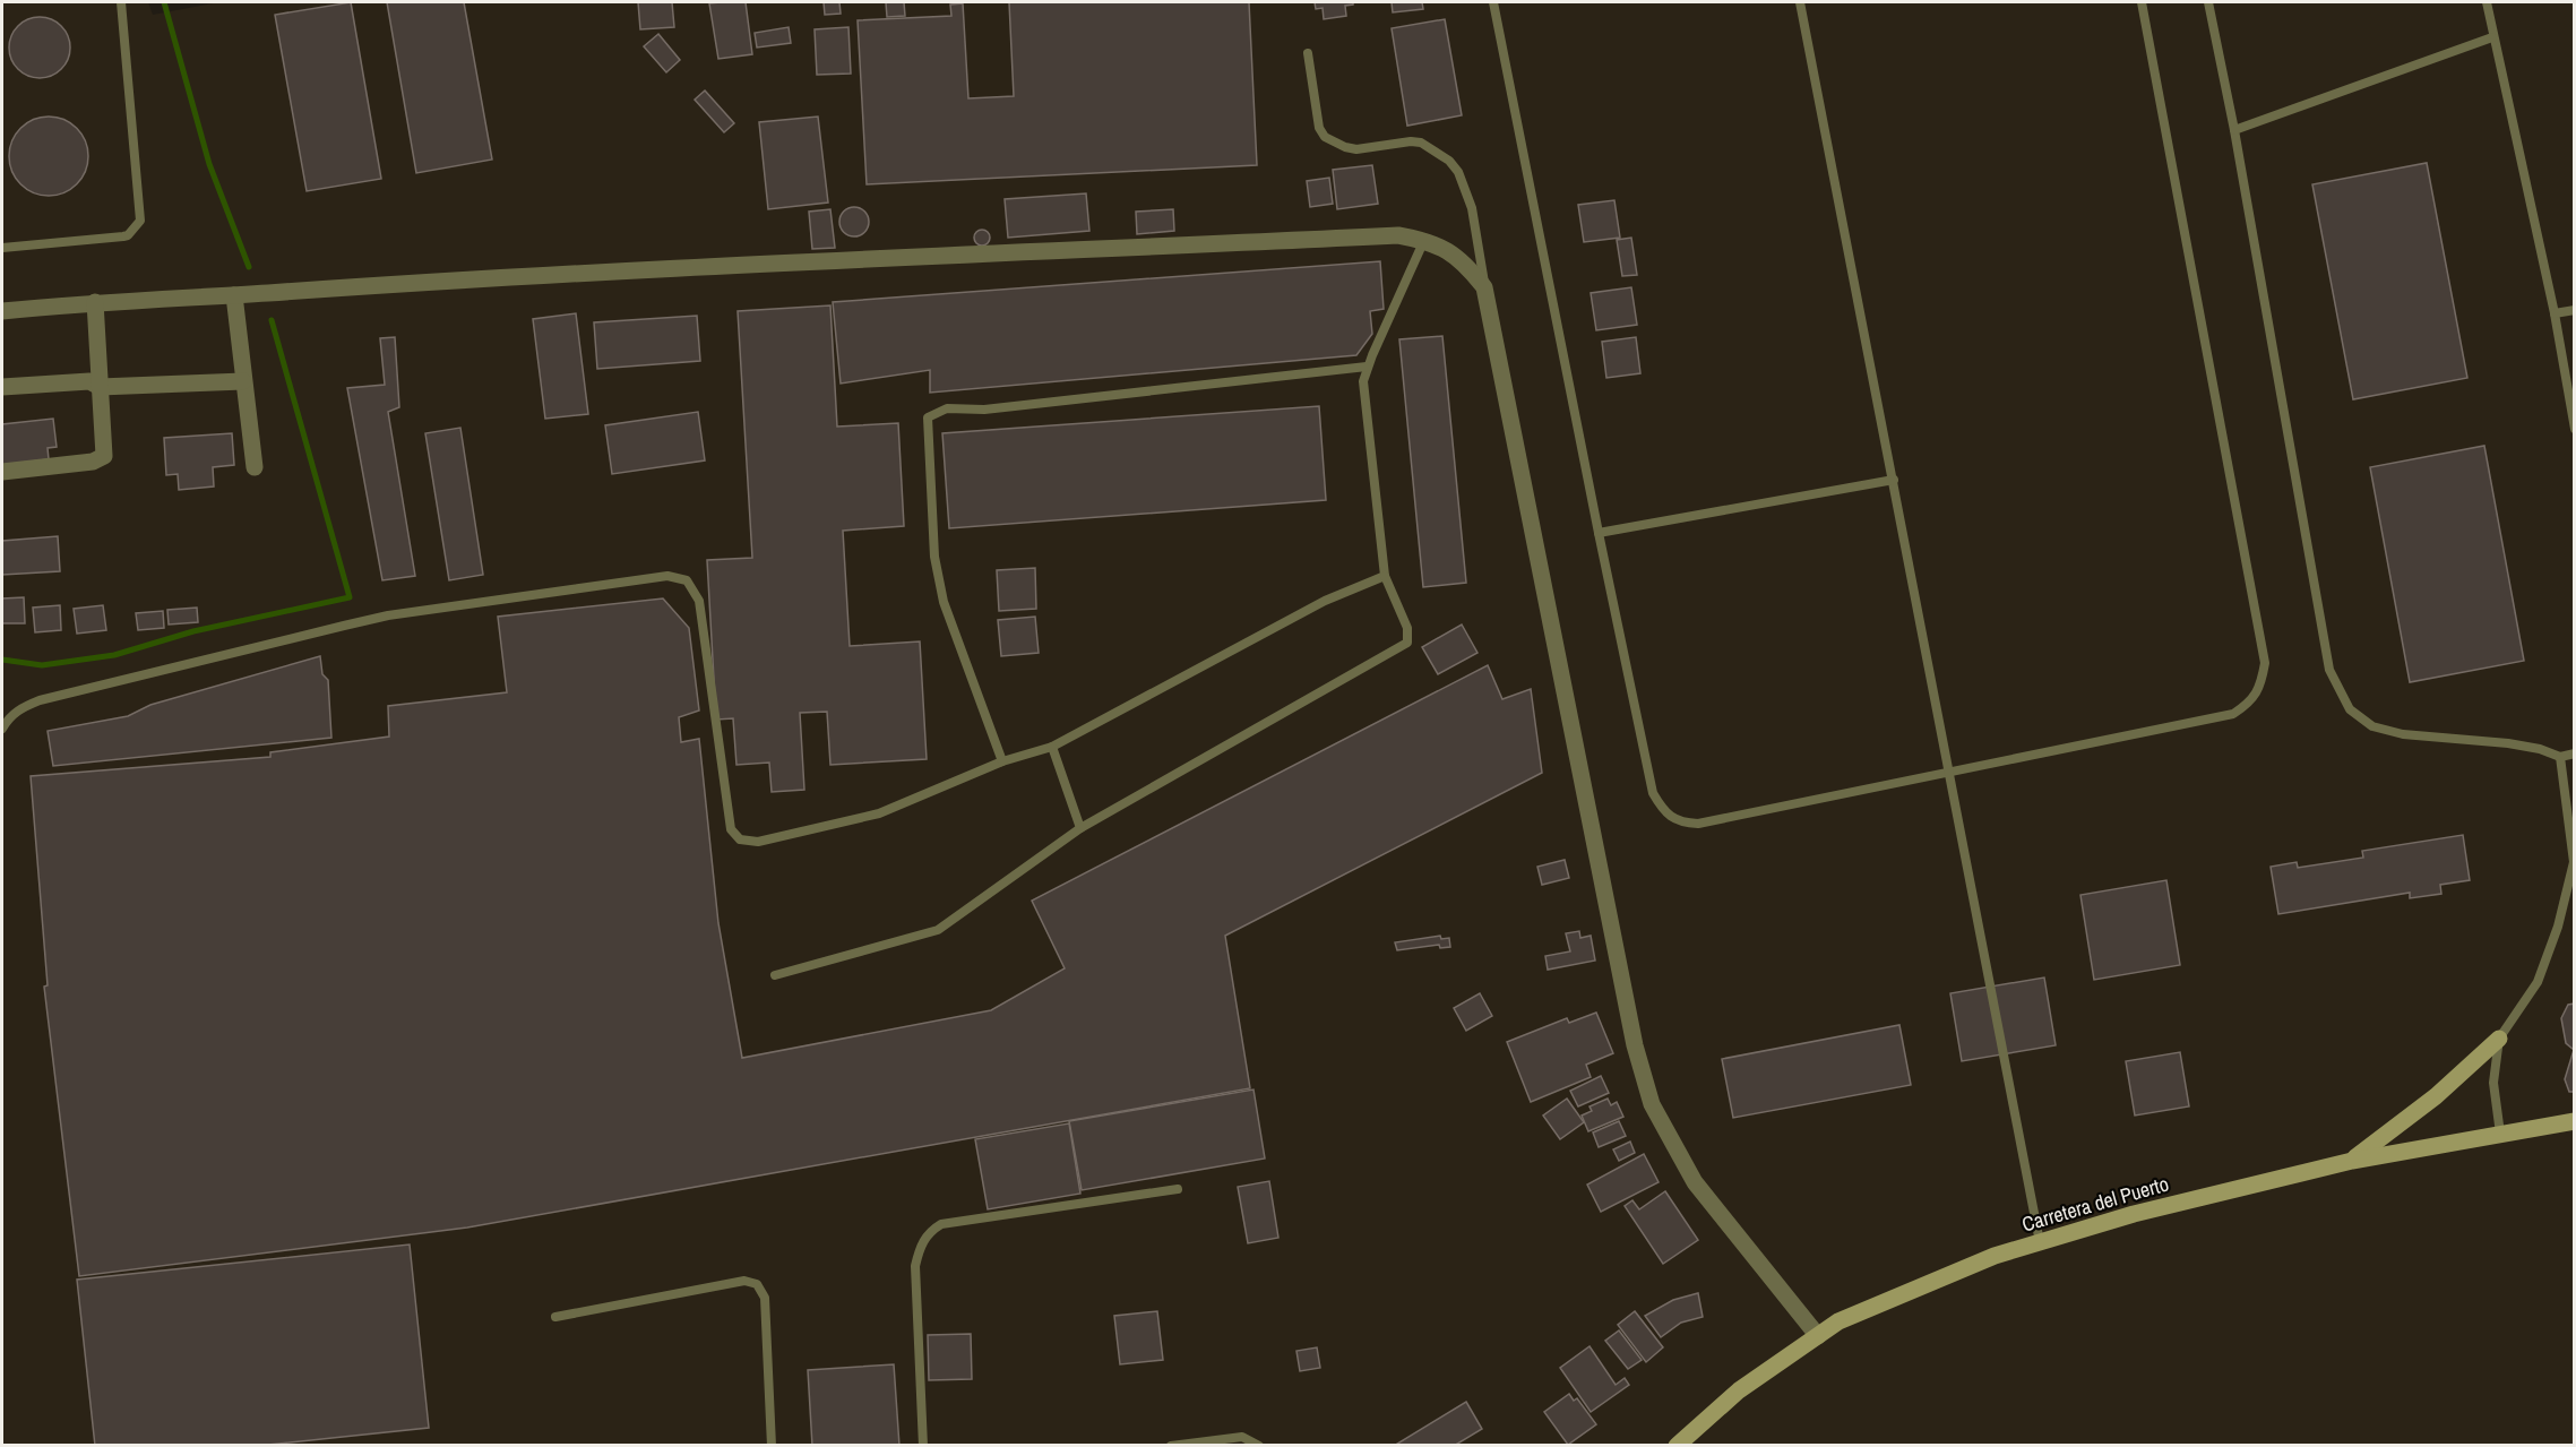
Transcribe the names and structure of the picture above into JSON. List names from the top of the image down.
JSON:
{
  "streets": {
    "main road": ["Carretera del Puerto"]
  }
}
